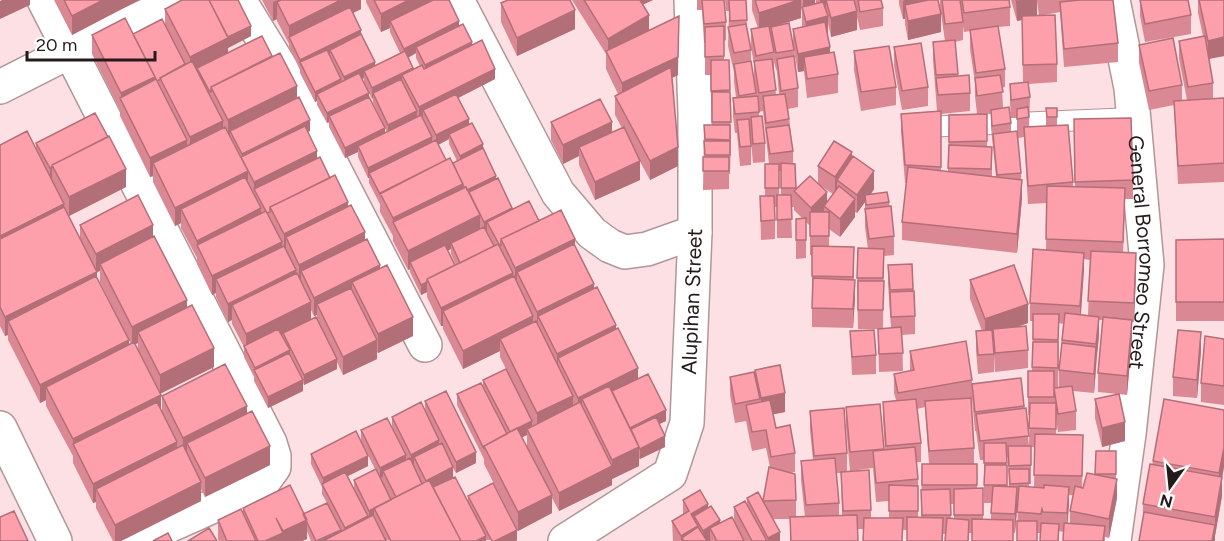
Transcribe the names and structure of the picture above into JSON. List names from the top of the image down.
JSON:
{
  "streets": {
    "street": ["General Borromeo Street", "Alupihan Street"]
  },
  "scale_bar": "20 m",
  "north": "bottom"
}
